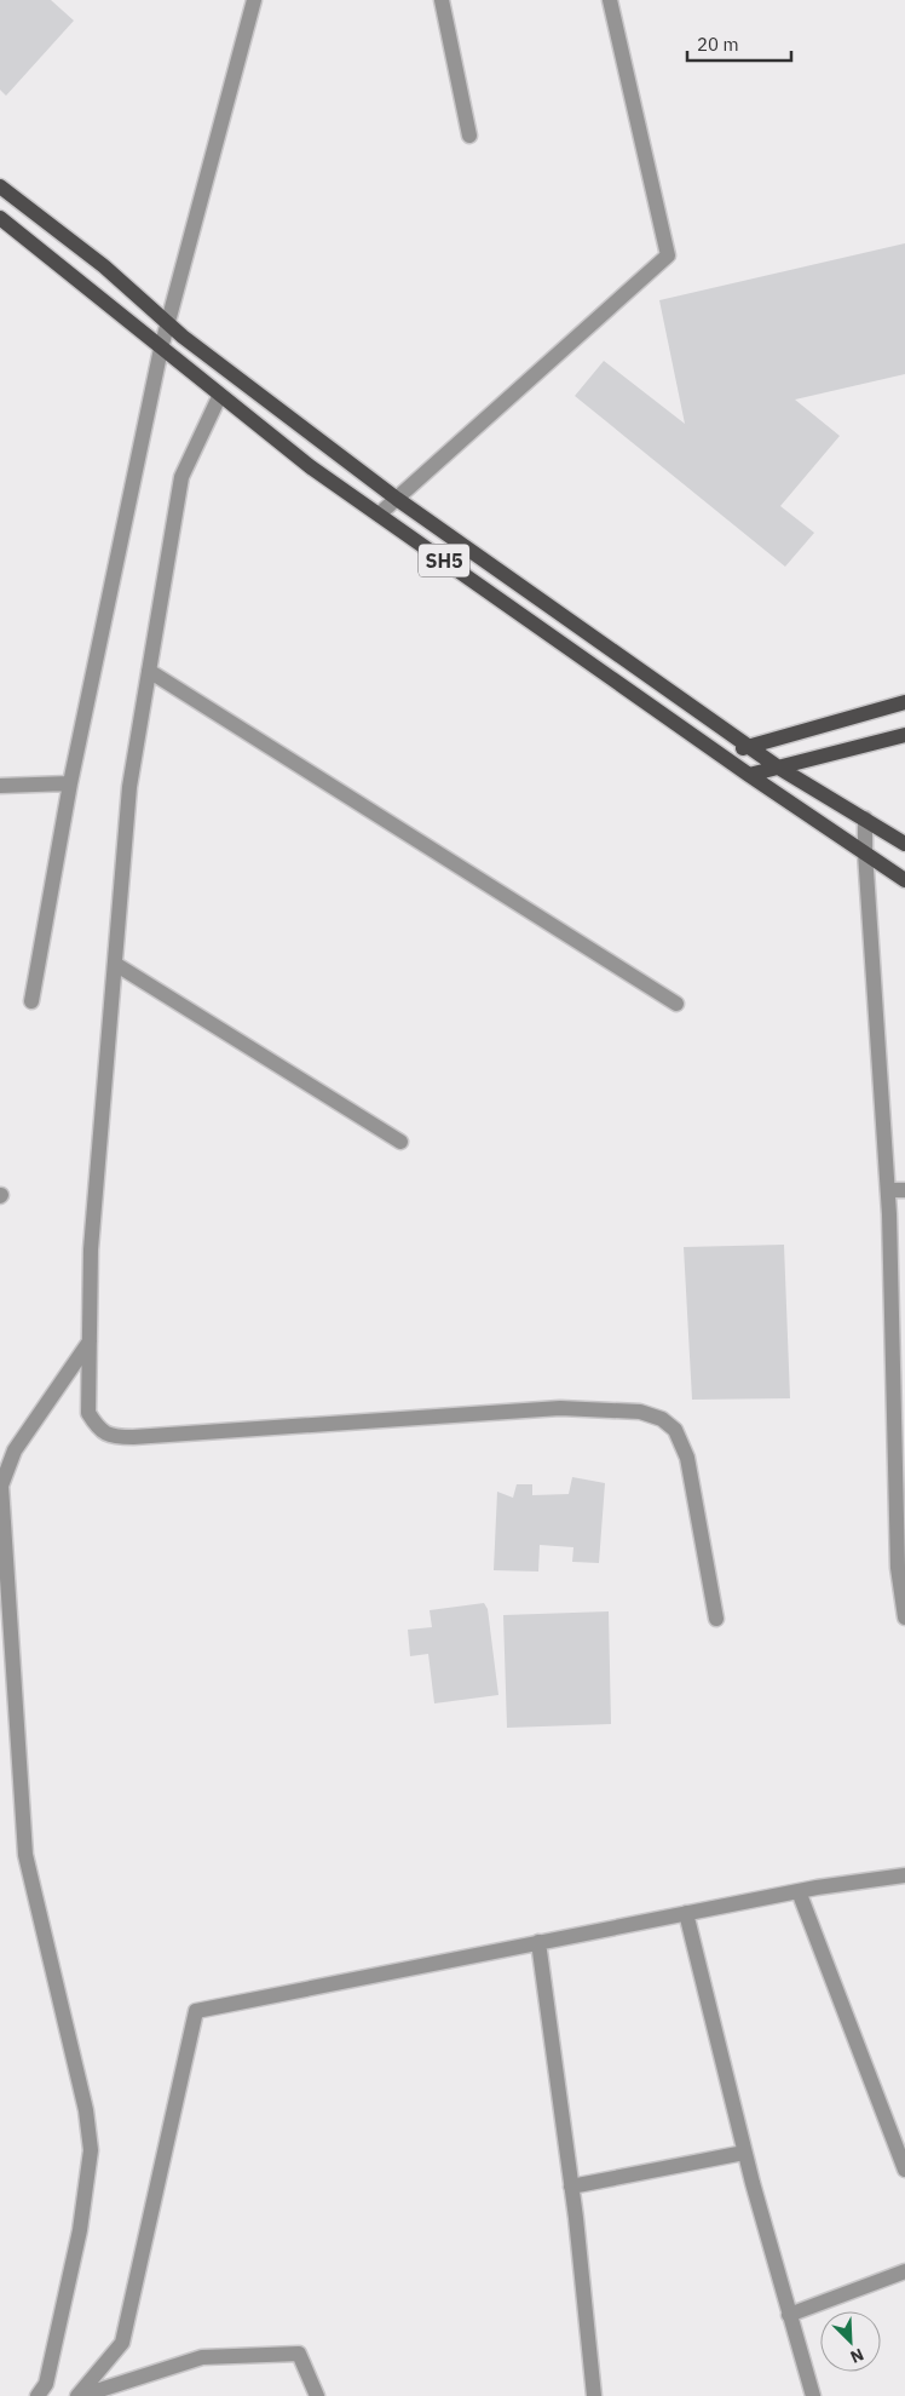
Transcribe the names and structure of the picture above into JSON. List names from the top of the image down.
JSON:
{
  "streets": {
    "main road": ["SH5"]
  },
  "scale_bar": "20 m",
  "north": "bottom right"
}
